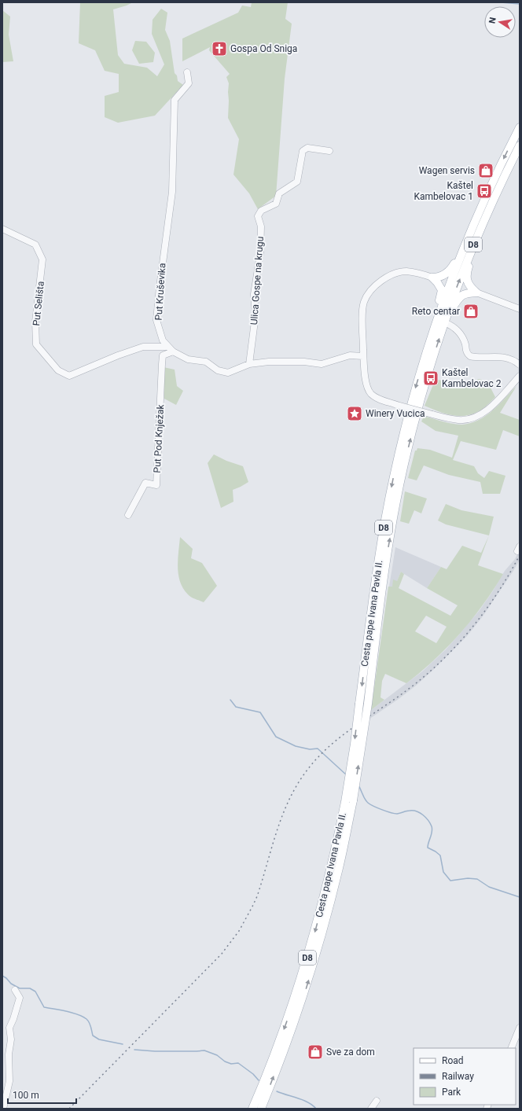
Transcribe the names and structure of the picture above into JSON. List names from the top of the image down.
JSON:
{
  "streets": {
    "main road": ["D8", "Cesta pape Ivana Pavla II."],
    "street": [
      "Ulica Gospe na krugu",
      "Put Kruševika",
      "Put Selišta",
      "Put Pod Knježak"
    ]
  },
  "crossings": [
    ["Ulica Gospe na krugu", "Put Kruševika"],
    ["Put Kruševika", "Put Selišta"],
    ["Put Kruševika", "Put Pod Knježak"]
  ],
  "places": {
    "church": ["Gospa Od Sniga"],
    "shop": ["Wagen servis", "Reto centar", "Sve za dom"],
    "bus stop": ["Kaštel Kambelovac 1", "Kaštel Kambelovac 2"],
    "place": ["Winery Vucica"]
  },
  "legend": ["Road", "Railway", "Park"],
  "scale_bar": "100 m",
  "north": "left"
}
